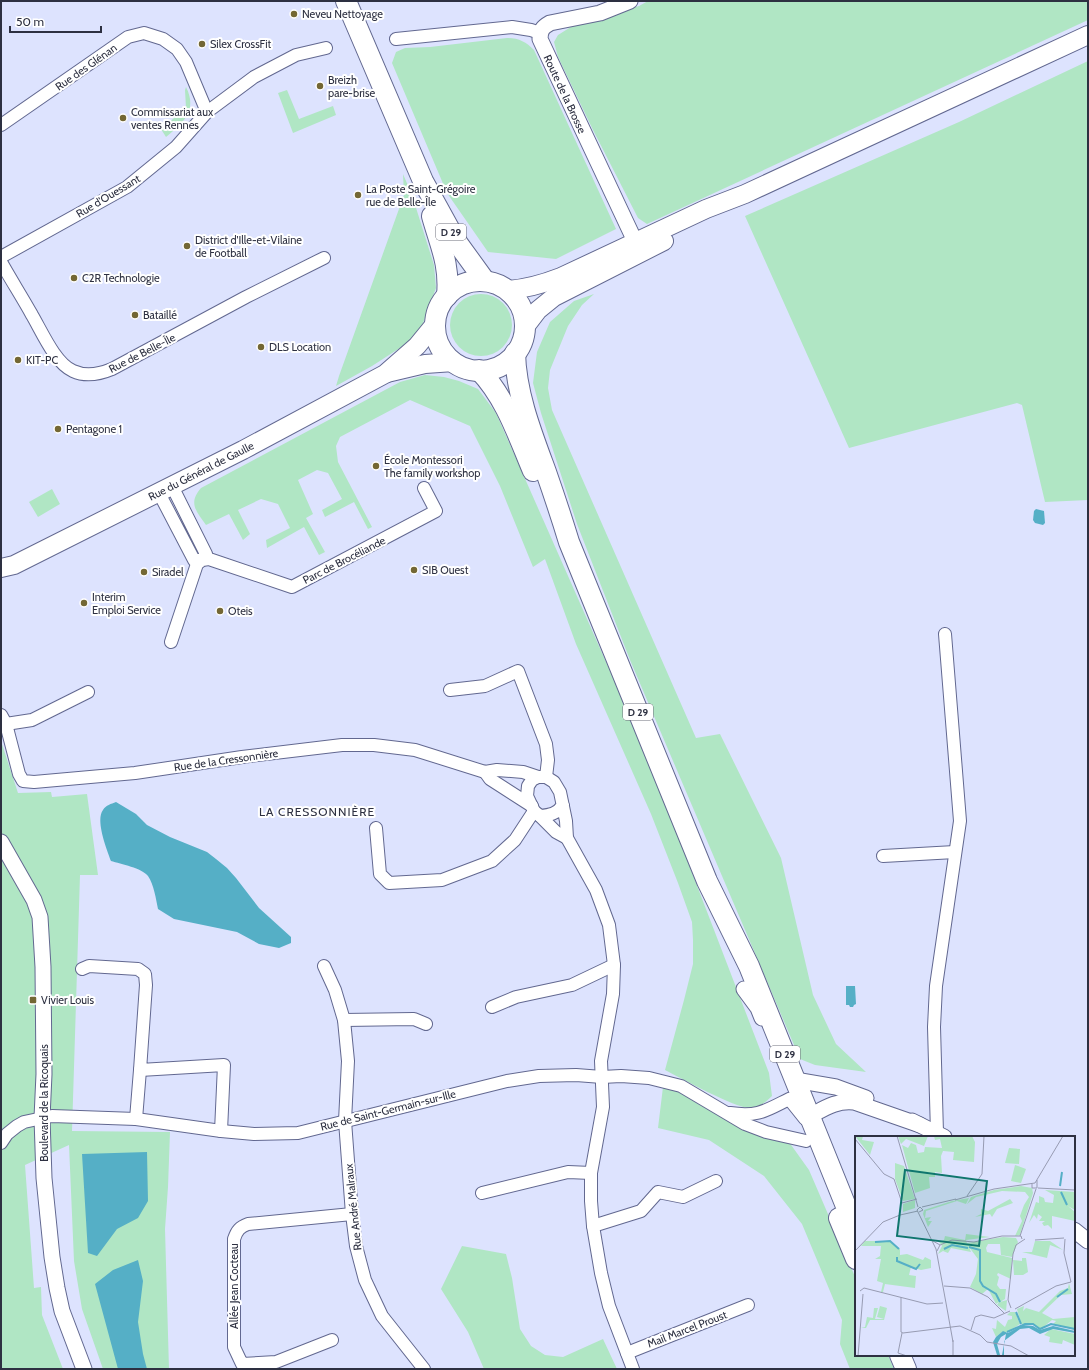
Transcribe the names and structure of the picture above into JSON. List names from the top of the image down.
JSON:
{
  "streets": {
    "main road": ["D 29", "Rue du Général de Gaulle"],
    "street": [
      "Rue des Glénan",
      "Route de la Brosse",
      "Rue d'Ouessant",
      "Rue de Belle-Île",
      "Parc de Brocéliande",
      "Rue de la Cressonnière",
      "Boulevard de la Ricoquais",
      "Rue de Saint-Germain-sur-Ille",
      "Rue André Malraux",
      "Allée Jean Cocteau",
      "Mail Marcel Proust"
    ]
  },
  "crossings": [
    ["Rue des Glénan", "Rue d'Ouessant"],
    ["D 29", "Rue du Général de Gaulle"],
    ["D 29", "Rue de Saint-Germain-sur-Ille"],
    ["Rue de la Cressonnière", "Rue de Saint-Germain-sur-Ille"],
    ["Rue de la Cressonnière", "Mail Marcel Proust"],
    ["Boulevard de la Ricoquais", "Rue de Saint-Germain-sur-Ille"],
    ["Rue de Saint-Germain-sur-Ille", "Rue André Malraux"],
    ["Rue André Malraux", "Allée Jean Cocteau"]
  ],
  "districts": ["LA CRESSONNIÈRE"],
  "places": {
    "other": [
      "Neveu Nettoyage",
      "Silex CrossFit",
      "Breizh pare-brise",
      "Commissariat aux ventes Rennes",
      "La Poste Saint-Grégoire rue de Belle-Île",
      "District d'Ille-et-Vilaine de Football",
      "C2R Technologie",
      "Bataillé",
      "DLS Location",
      "KIT-PC",
      "Pentagone 1",
      "École Montessori The family workshop",
      "SIB Ouest",
      "Siradel",
      "Interim Emploi Service",
      "Oteis"
    ],
    "transit": ["Vivier Louis"]
  },
  "scale_bar": "50 m"
}
